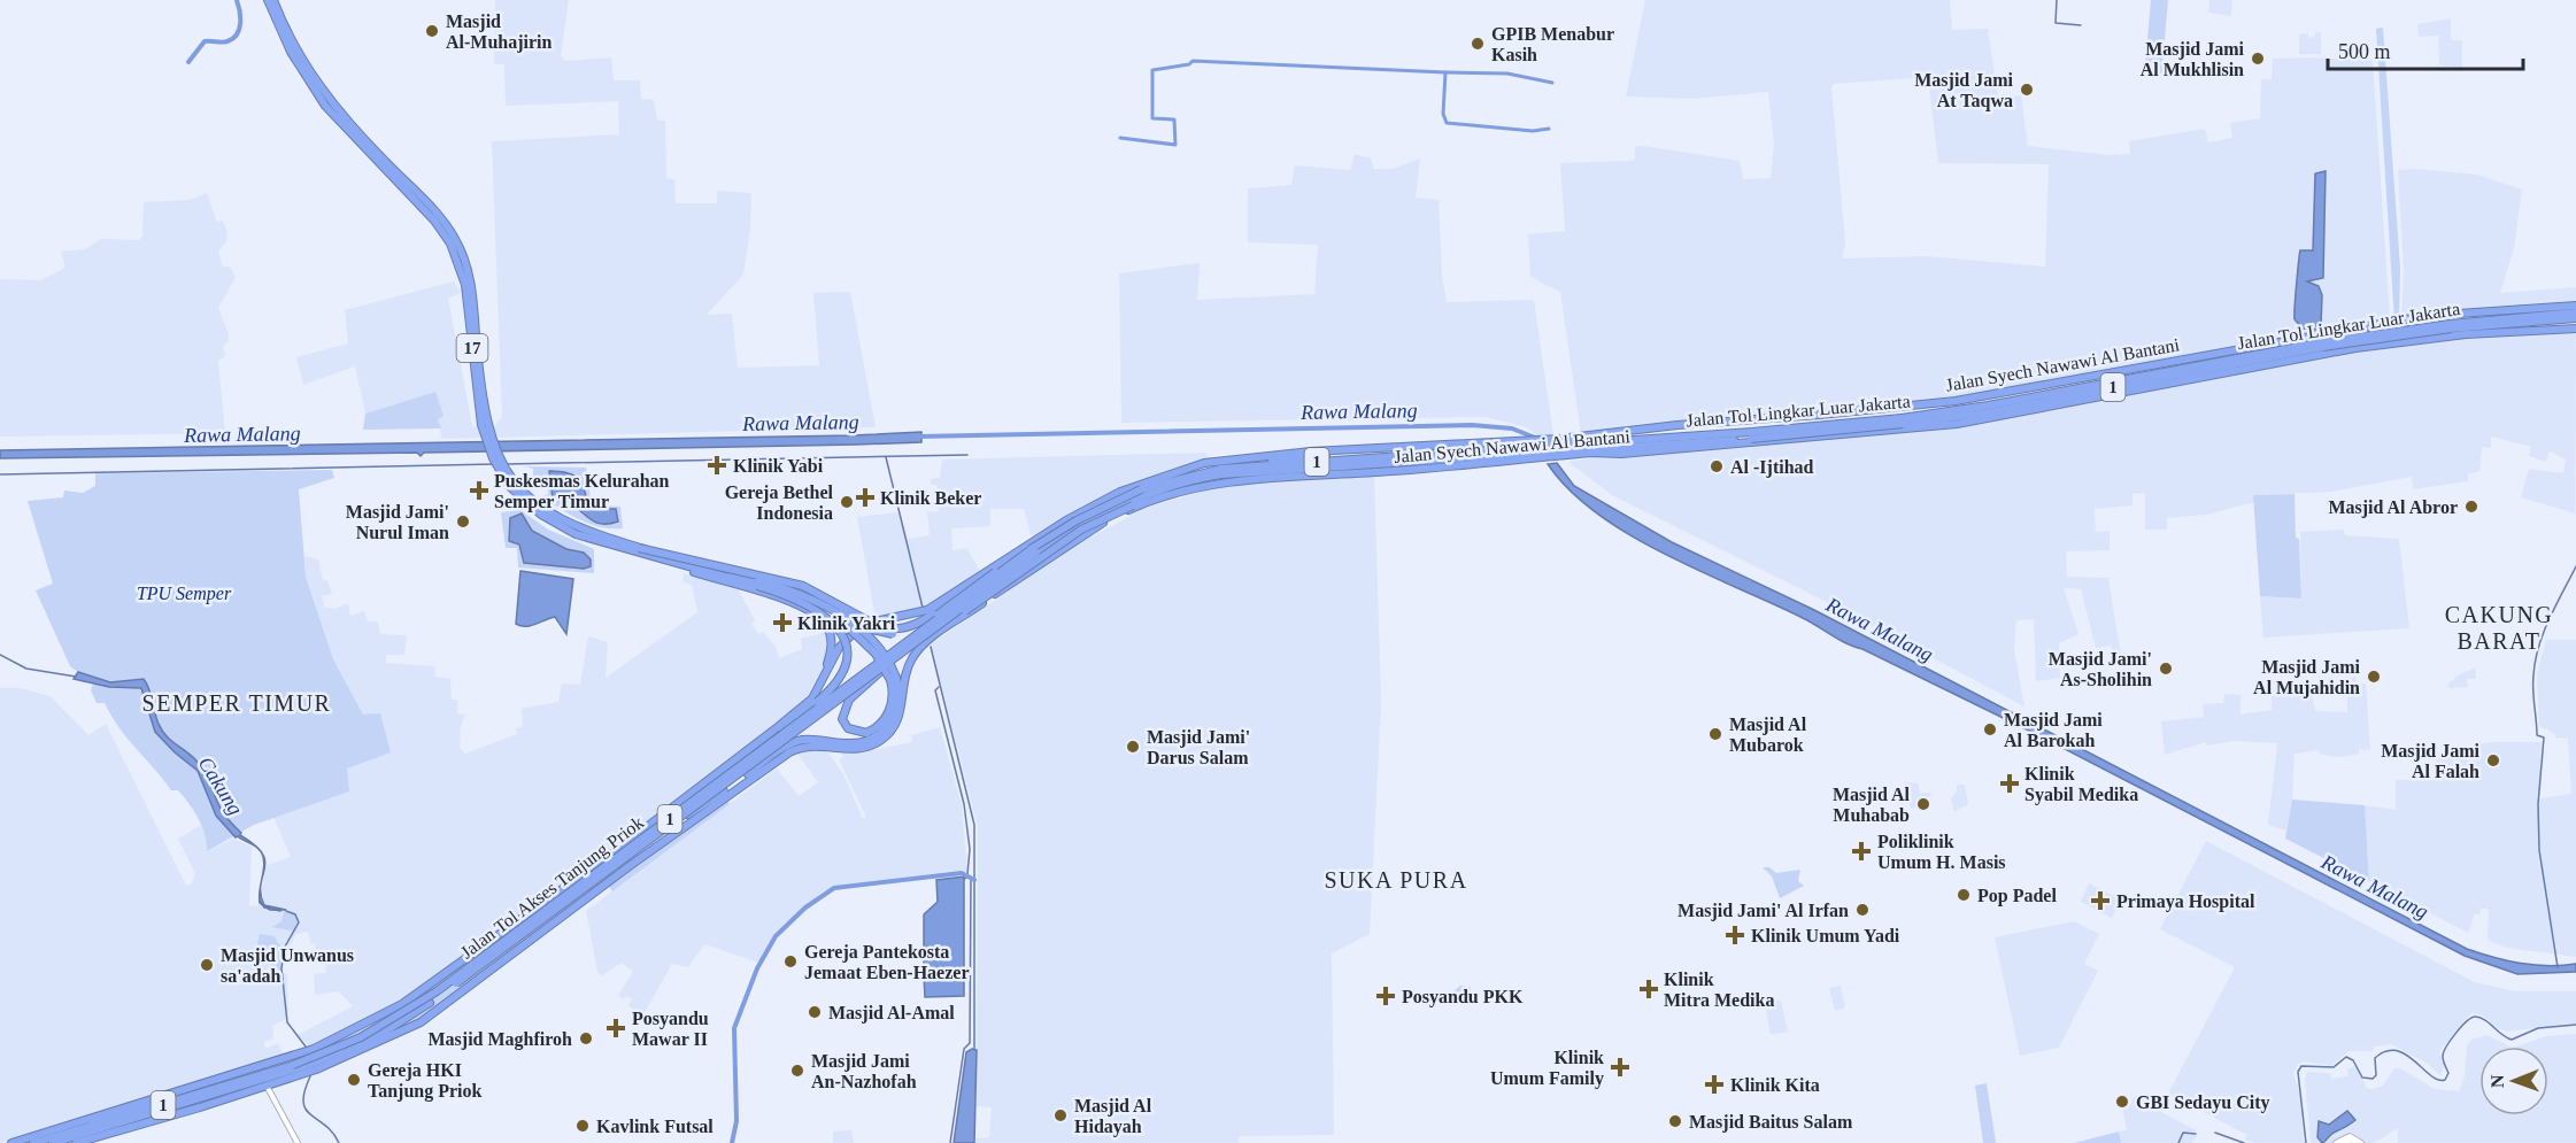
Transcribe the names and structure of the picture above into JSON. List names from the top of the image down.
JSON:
{
  "streets": {
    "highway": [
      "Jalan Tol Lingkar Luar Jakarta",
      "17",
      "Jalan Syech Nawawi Al Bantani",
      "1",
      "Jalan Tol Akses Tanjung Priok"
    ]
  },
  "crossings": [
    ["Jalan Tol Lingkar Luar Jakarta", "Jalan Syech Nawawi Al Bantani"],
    ["Jalan Tol Lingkar Luar Jakarta", "Jalan Tol Akses Tanjung Priok"]
  ],
  "districts": ["CAKUNG BARAT", "SEMPER TIMUR", "SUKA PURA"],
  "water": ["Rawa Malang", "Cakung"],
  "parks": ["TPU Semper"],
  "places": {
    "other": [
      "Masjid Al-Muhajirin",
      "GPIB Menabur Kasih",
      "Masjid Jami Al Mukhlisin",
      "Masjid Jami At Taqwa",
      "Al -Ijtihad",
      "Gereja Bethel Indonesia",
      "Masjid Al Abror",
      "Masjid Jami' Nurul Iman",
      "Masjid Jami' As-Sholihin",
      "Masjid Jami Al Mujahidin",
      "Masjid Jami Al Barokah",
      "Masjid Al Mubarok",
      "Masjid Jami' Darus Salam",
      "Masjid Jami Al Falah",
      "Masjid Al Muhabab",
      "Pop Padel",
      "Masjid Jami' Al Irfan",
      "Gereja Pantekosta Jemaat Eben-Haezer",
      "Masjid Unwanus sa'adah",
      "Masjid Al-Amal",
      "Masjid Maghfiroh",
      "Masjid Jami An-Nazhofah",
      "Gereja HKI Tanjung Priok",
      "GBI Sedayu City",
      "Masjid Al Hidayah",
      "Masjid Baitus Salam",
      "Kavlink Futsal"
    ],
    "health": [
      "Klinik Yabi",
      "Puskesmas Kelurahan Semper Timur",
      "Klinik Beker",
      "Klinik Yakri",
      "Klinik Syabil Medika",
      "Poliklinik Umum H. Masis",
      "Primaya Hospital",
      "Klinik Umum Yadi",
      "Klinik Mitra Medika",
      "Posyandu PKK",
      "Posyandu Mawar II",
      "Klinik Umum Family",
      "Klinik Kita"
    ]
  },
  "scale_bar": "500 m",
  "north": "left"
}
